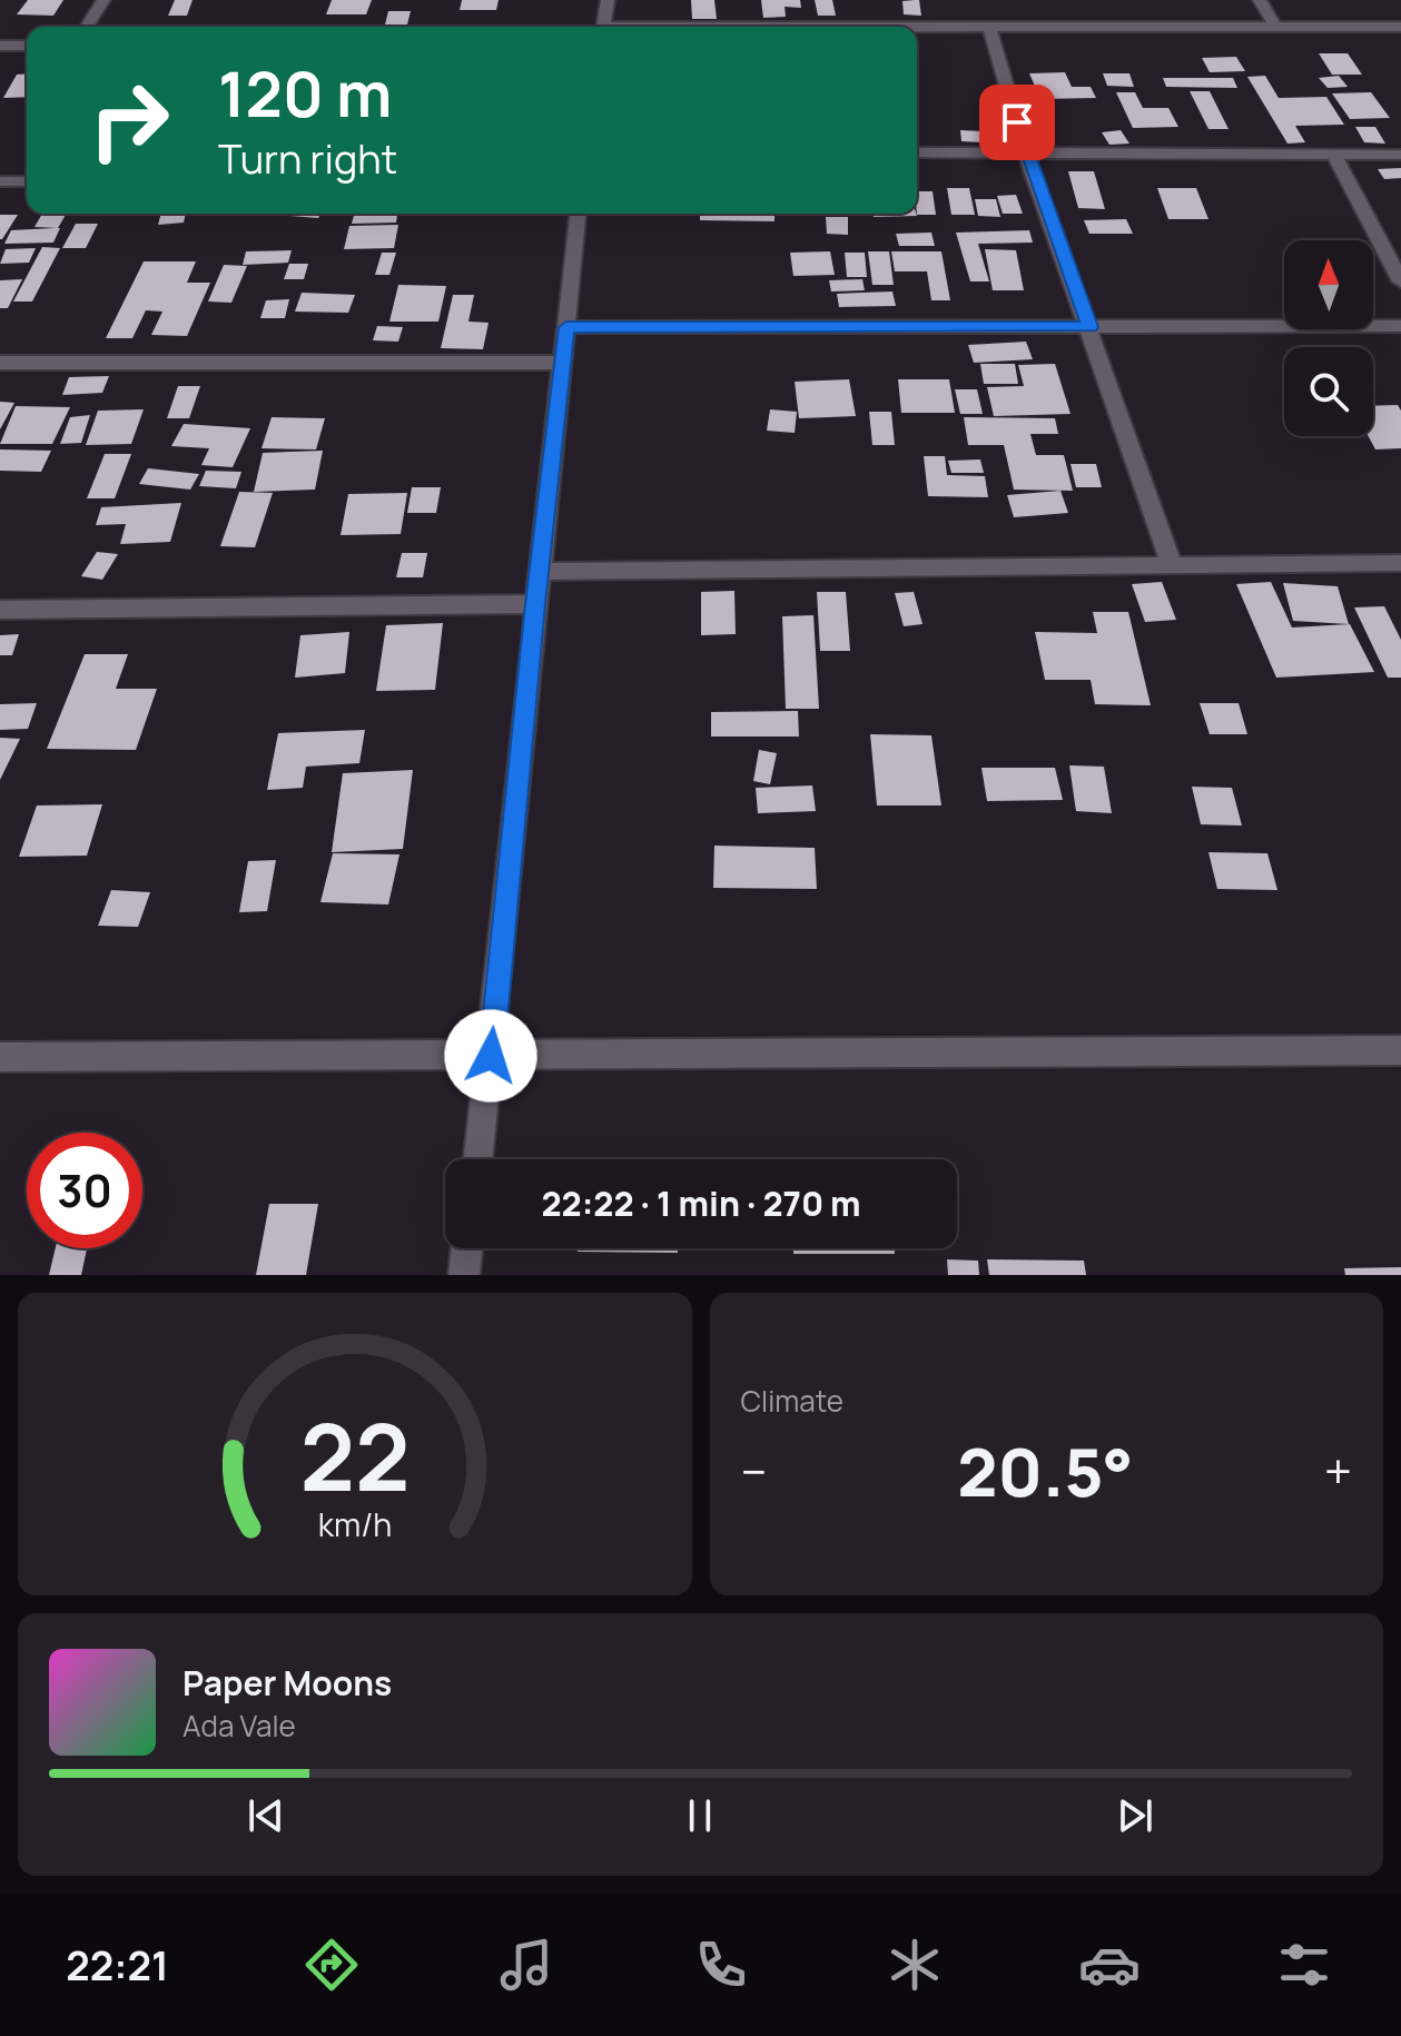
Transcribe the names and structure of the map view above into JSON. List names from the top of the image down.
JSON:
{
  "north": "top",
  "page": {
    "turn": ["120 m", "Turn right"],
    "limit": "30",
    "trip": "22:22 · 1 min · 270 m",
    "tile": "Climate",
    "heat": ["−", "20.5°", "+"],
    "song": ["Paper Moons", "Ada Vale"],
    "tabs": "22:21",
    "gauge": ["22", "km/h"]
  }
}
